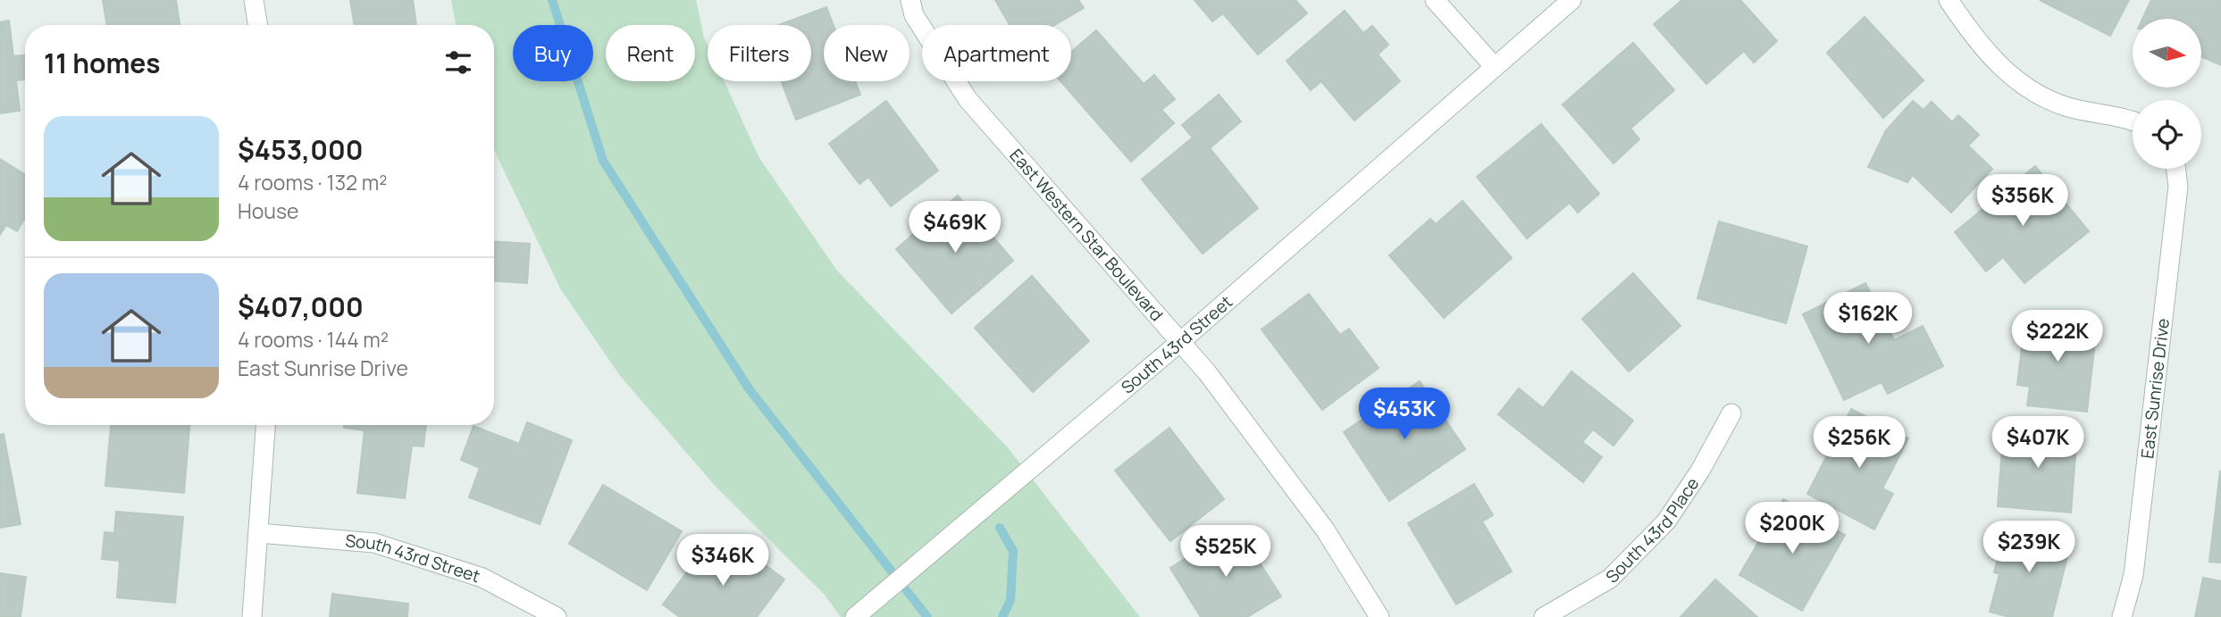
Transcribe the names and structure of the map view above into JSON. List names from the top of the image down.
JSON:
{
  "streets": {
    "street": [
      "East Western Star Boulevard",
      "South 43rd Street",
      "East Sunrise Drive",
      "South 43rd Place"
    ]
  },
  "crossings": [
    ["East Western Star Boulevard", "South 43rd Street"]
  ],
  "north": "right",
  "page": {
    "chip": [
      "Buy",
      "Rent",
      "Filters",
      "New",
      "Apartment"
    ],
    "heading": "11 homes",
    "list": [
      {
        "name": "$453,000",
        "note": "4 rooms · 132 m² · House"
      },
      {
        "name": "$407,000",
        "note": "4 rooms · 144 m² · East Sunrise Drive"
      }
    ],
    "price": [
      "$356K",
      "$469K",
      "$162K",
      "$222K",
      "$453K",
      "$256K",
      "$407K",
      "$200K",
      "$239K",
      "$525K",
      "$346K"
    ]
  }
}
